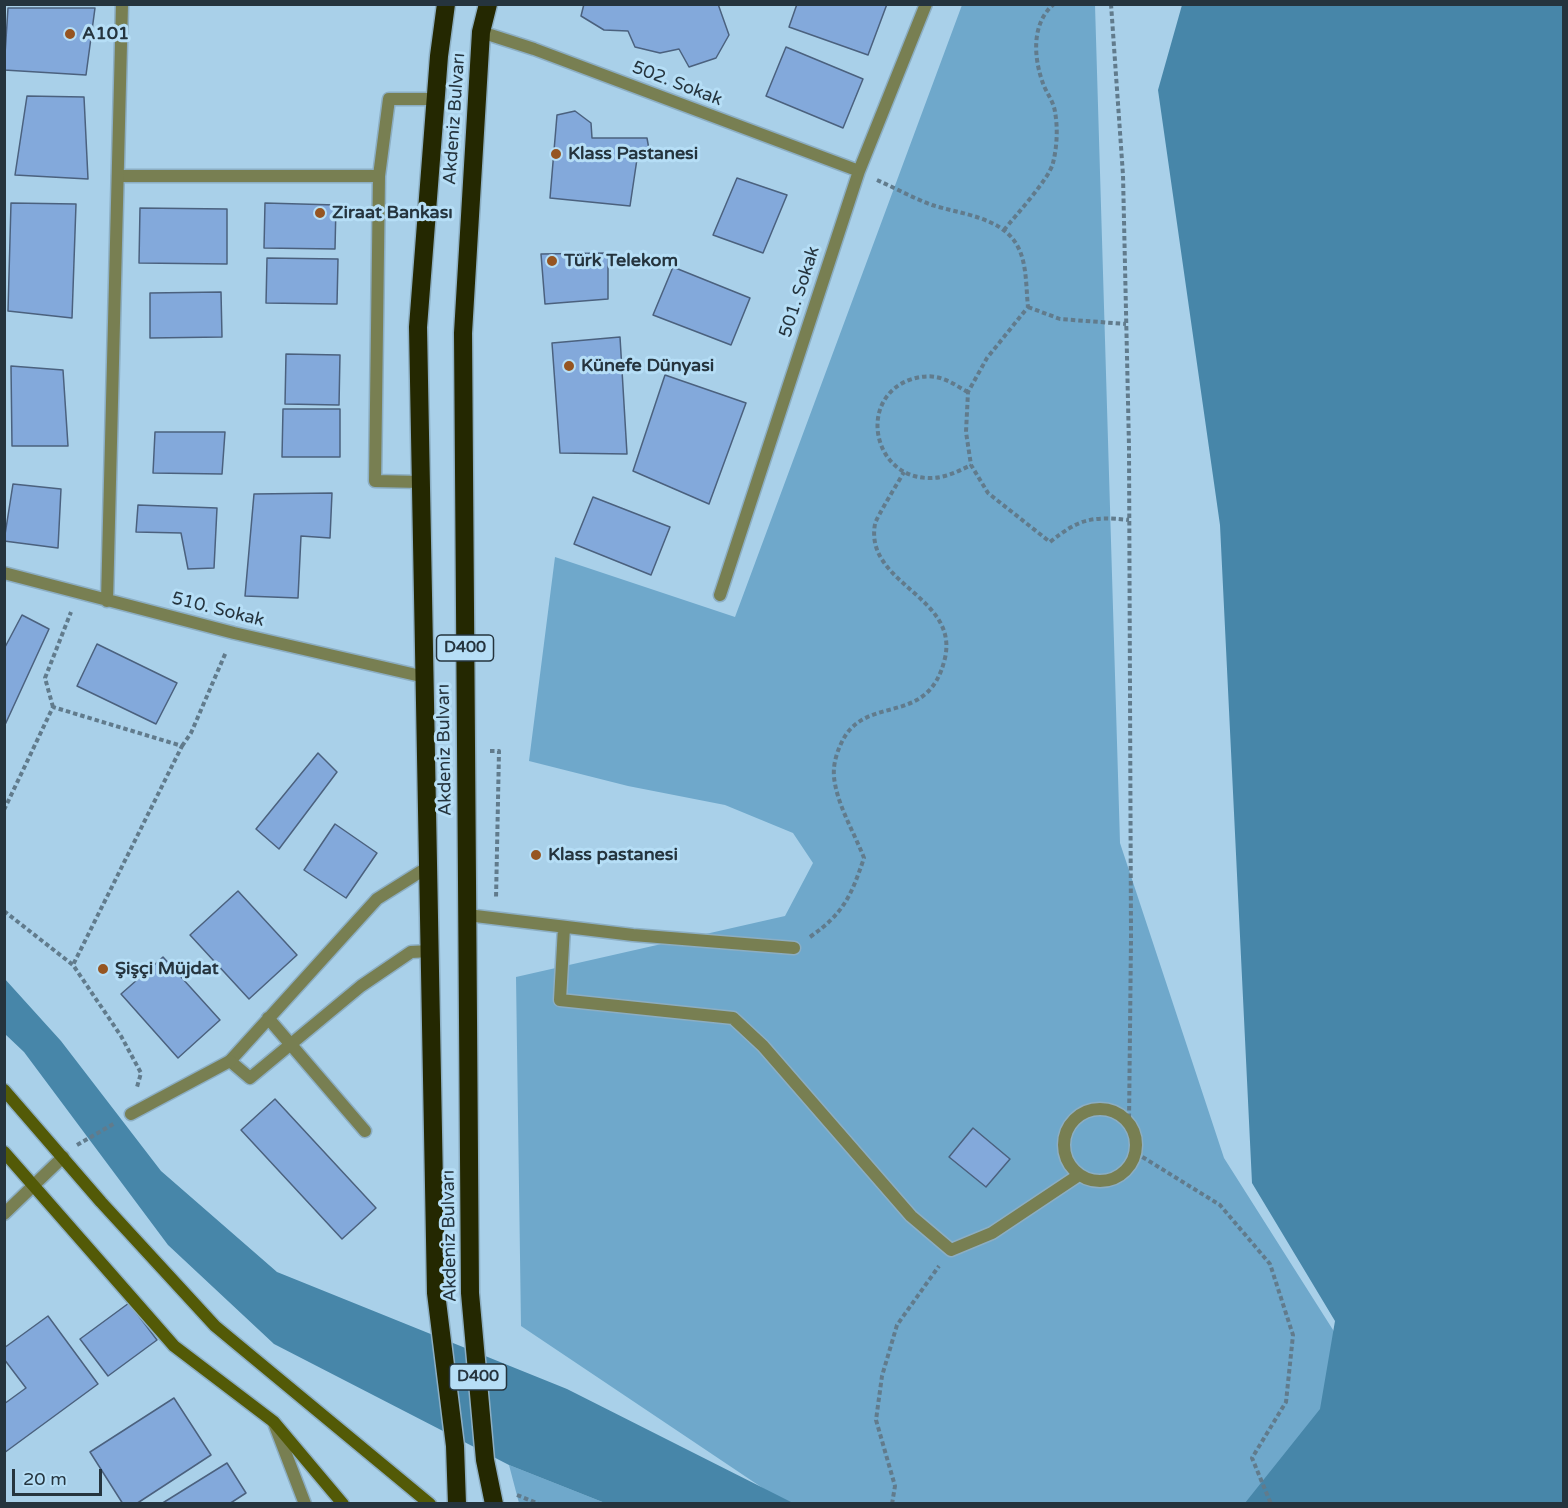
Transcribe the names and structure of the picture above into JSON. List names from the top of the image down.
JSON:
{
  "streets": {
    "highway": ["Akdeniz Bulvarı", "D400"],
    "street": ["502. Sokak", "501. Sokak", "510. Sokak"]
  },
  "crossings": [
    ["502. Sokak", "Akdeniz Bulvarı"],
    ["502. Sokak", "501. Sokak"],
    ["Akdeniz Bulvarı", "510. Sokak"]
  ],
  "places": [
    "A101",
    "Klass Pastanesi",
    "Ziraat Bankası",
    "Türk Telekom",
    "Künefe Dünyasi",
    "Klass pastanesi",
    "Şişçi Müjdat"
  ],
  "scale_bar": "20 m"
}
